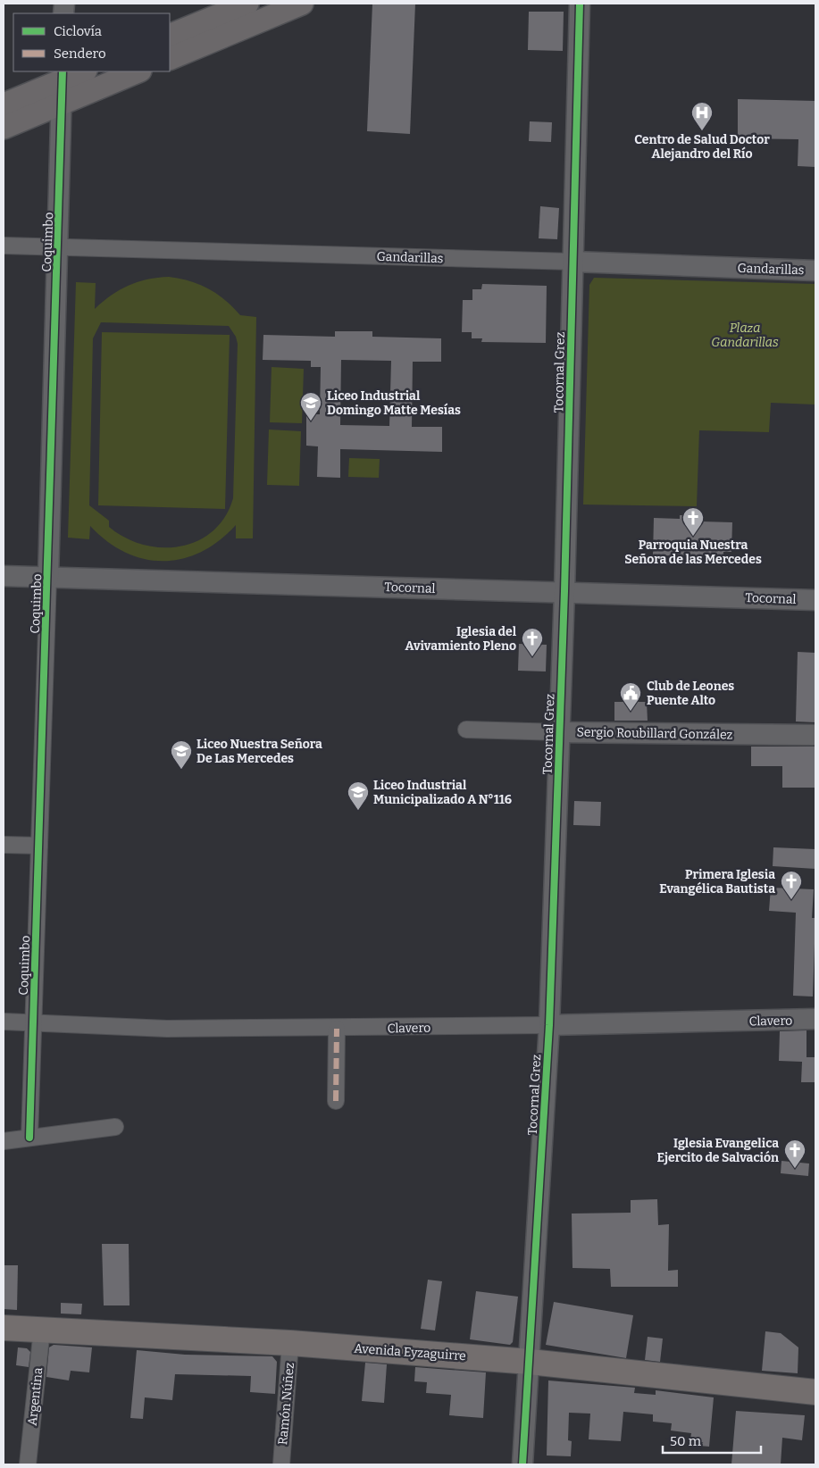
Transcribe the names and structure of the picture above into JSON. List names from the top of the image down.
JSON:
{
  "streets": {
    "main road": ["Avenida Eyzaguirre"],
    "street": [
      "Coquimbo",
      "Gandarillas",
      "Tocornal Grez",
      "Tocornal",
      "Sergio Roubillard González",
      "Clavero",
      "Argentina",
      "Ramón Núñez"
    ]
  },
  "crossings": [
    ["Coquimbo", "Gandarillas"],
    ["Coquimbo", "Tocornal"],
    ["Coquimbo", "Clavero"],
    ["Gandarillas", "Tocornal Grez"],
    ["Tocornal Grez", "Tocornal"],
    ["Tocornal Grez", "Sergio Roubillard González"],
    ["Tocornal Grez", "Clavero"],
    ["Tocornal Grez", "Avenida Eyzaguirre"],
    ["Avenida Eyzaguirre", "Argentina"],
    ["Avenida Eyzaguirre", "Ramón Núñez"]
  ],
  "parks": ["Plaza Gandarillas"],
  "places": {
    "hospital": ["Centro de Salud Doctor Alejandro del Río"],
    "school or university": ["Liceo Industrial Domingo Matte Mesías", "Liceo Nuestra Señora De Las Mercedes", "Liceo Industrial Municipalizado A N°116"],
    "church": [
      "Parroquia Nuestra Señora de las Mercedes",
      "Iglesia del Avivamiento Pleno",
      "Primera Iglesia Evangélica Bautista",
      "Iglesia Evangelica Ejercito de Salvación"
    ],
    "public building": ["Club de Leones Puente Alto"]
  },
  "legend": ["Ciclovía", "Sendero"],
  "scale_bar": "50 m"
}
